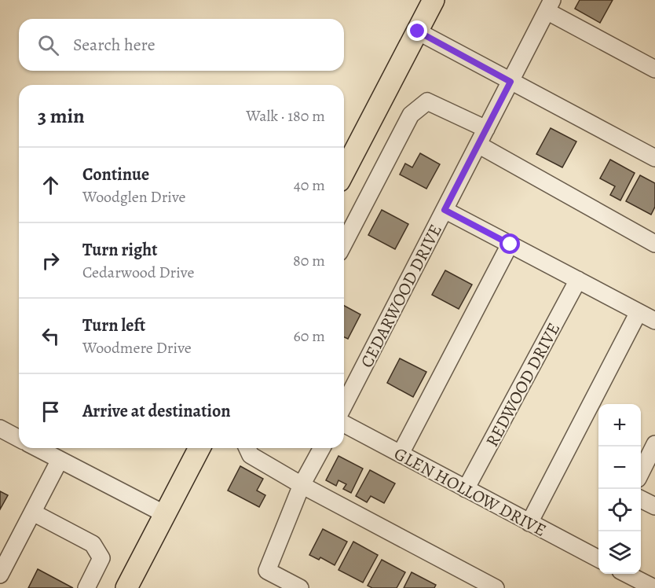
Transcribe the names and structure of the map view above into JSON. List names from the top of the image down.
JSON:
{
  "streets": {
    "street": ["CEDARWOOD DRIVE", "REDWOOD DRIVE", "GLEN HOLLOW DRIVE"]
  },
  "crossings": [
    ["REDWOOD DRIVE", "GLEN HOLLOW DRIVE"]
  ],
  "page": {
    "search": "Search here",
    "heading": ["3 min", "Walk · 180 m"],
    "list": [
      ["Continue", "Woodglen Drive", "40 m"],
      ["Turn right", "Cedarwood Drive", "80 m"],
      ["Turn left", "Woodmere Drive", "60 m"],
      "Arrive at destination"
    ],
    "map_buttons": ["+", "−"]
  }
}
